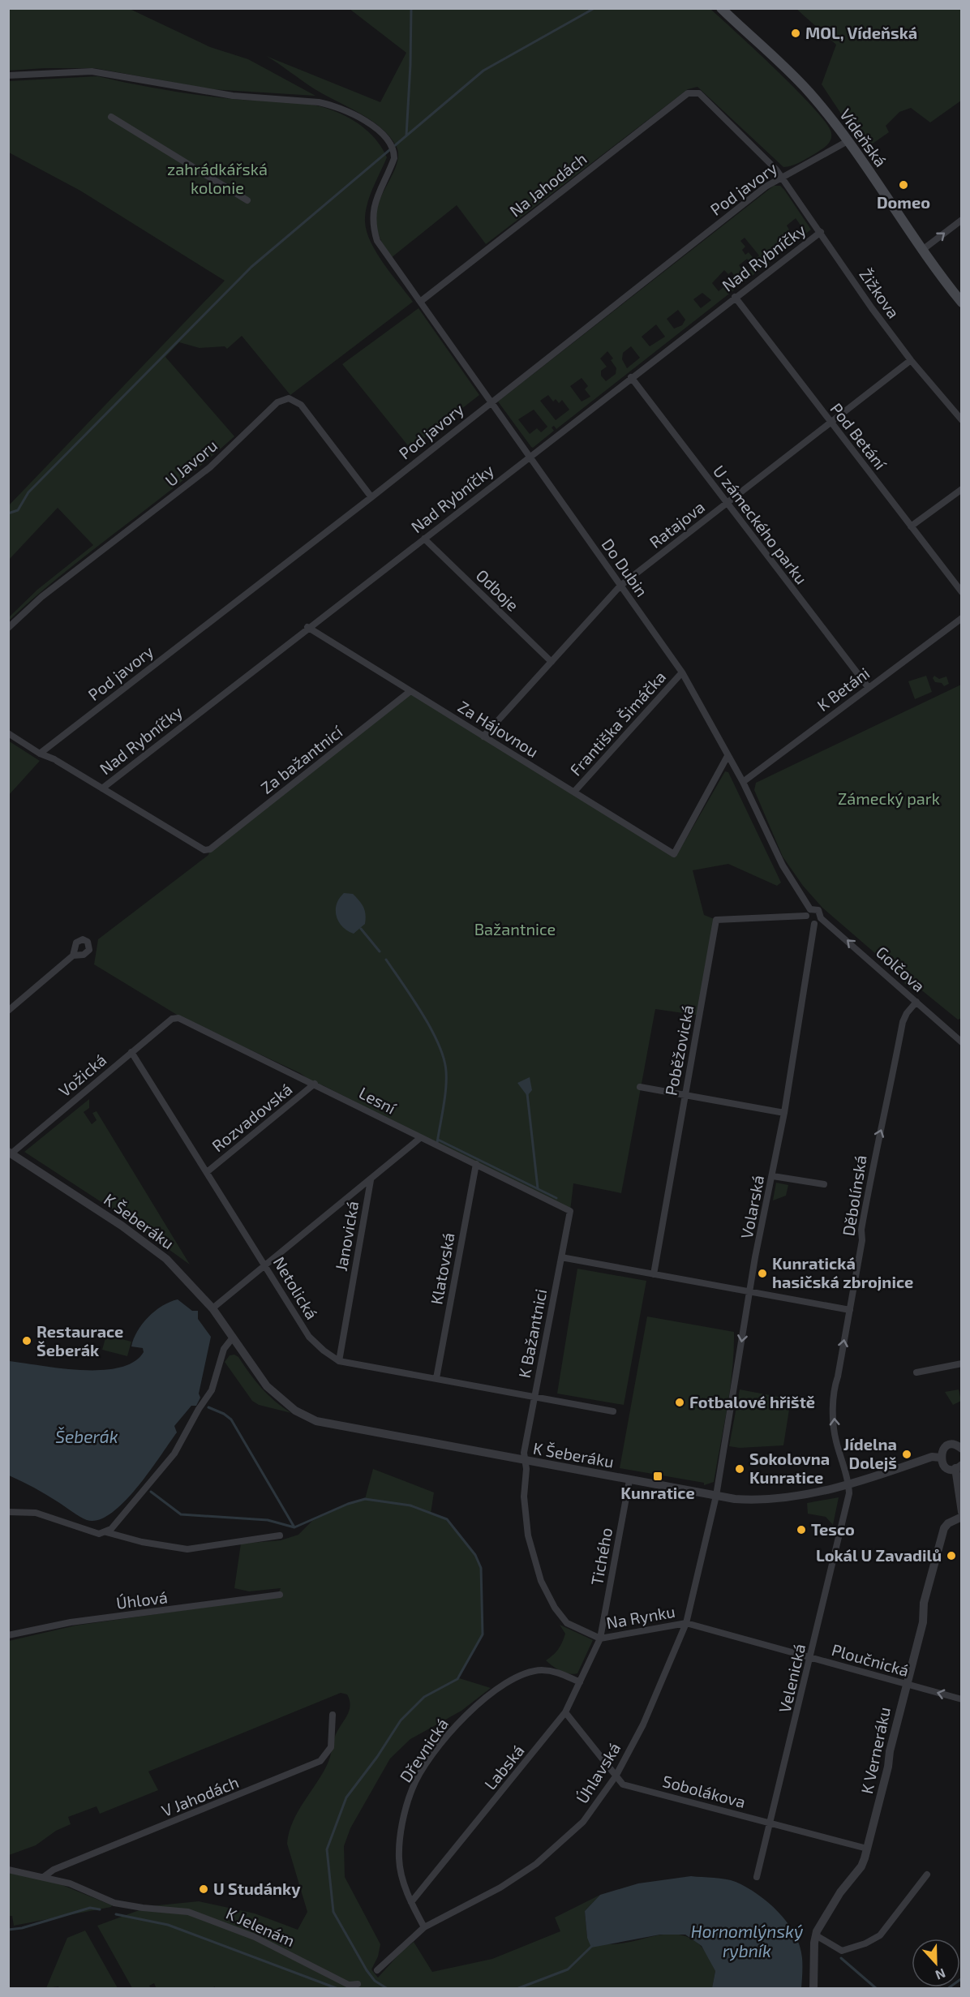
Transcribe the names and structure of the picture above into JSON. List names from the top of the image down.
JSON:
{
  "streets": {
    "main road": ["Vídeňská"],
    "street": [
      "Na Jahodách",
      "Pod javory",
      "Nad Rybníčky",
      "Žižkova",
      "Pod Betání",
      "U Javoru",
      "Ratajova",
      "U zámeckého parku",
      "Do Dubin",
      "Odboje",
      "K Betáni",
      "Františka Šimáčka",
      "Za Hájovnou",
      "Za bažantnicí",
      "Golčova",
      "Poběžovická",
      "Vožická",
      "Lesní",
      "Rozvadovská",
      "Děbolínská",
      "Volarská",
      "K Šeberáku",
      "Janovická",
      "Klatovská",
      "Netolická",
      "K Bažantnici",
      "Tichého",
      "Úhlová",
      "Na Rynku",
      "Ploučnická",
      "Velenická",
      "Dřevnická",
      "K Verneráku",
      "Labská",
      "Úhlavská",
      "Sobolákova",
      "V Jahodách",
      "K Jelenám"
    ]
  },
  "crossings": [
    ["Vídeňská", "Pod javory"],
    ["Na Jahodách", "Pod javory"],
    ["Na Jahodách", "Žižkova"],
    ["Pod javory", "Žižkova"],
    ["Pod javory", "U Javoru"],
    ["Pod javory", "Do Dubin"],
    ["Nad Rybníčky", "Žižkova"],
    ["Nad Rybníčky", "Pod Betání"],
    ["Nad Rybníčky", "U zámeckého parku"],
    ["Nad Rybníčky", "Do Dubin"],
    ["Nad Rybníčky", "Odboje"],
    ["Nad Rybníčky", "Za Hájovnou"],
    ["Nad Rybníčky", "Za bažantnicí"],
    ["Žižkova", "Ratajova"],
    ["Pod Betání", "Ratajova"],
    ["Ratajova", "U zámeckého parku"],
    ["Ratajova", "Do Dubin"],
    ["Ratajova", "Odboje"],
    ["Ratajova", "Za Hájovnou"],
    ["U zámeckého parku", "K Betáni"],
    ["Do Dubin", "K Betáni"],
    ["Do Dubin", "Františka Šimáčka"],
    ["Do Dubin", "Za Hájovnou"],
    ["Františka Šimáčka", "Za Hájovnou"],
    ["Za Hájovnou", "Za bažantnicí"],
    ["Golčova", "Poběžovická"],
    ["Golčova", "Děbolínská"],
    ["Vožická", "Lesní"],
    ["Vožická", "K Šeberáku"],
    ["Vožická", "Netolická"],
    ["Lesní", "Rozvadovská"],
    ["Lesní", "Klatovská"],
    ["Lesní", "K Bažantnici"],
    ["Rozvadovská", "Netolická"],
    ["Děbolínská", "K Šeberáku"],
    ["Děbolínská", "Velenická"],
    ["Volarská", "K Šeberáku"],
    ["Volarská", "Úhlavská"],
    ["K Šeberáku", "K Bažantnici"],
    ["K Šeberáku", "Tichého"],
    ["K Šeberáku", "Velenická"],
    ["K Šeberáku", "Úhlavská"],
    ["Janovická", "Netolická"],
    ["Klatovská", "Netolická"],
    ["Netolická", "K Bažantnici"],
    ["K Bažantnici", "Tichého"],
    ["K Bažantnici", "Na Rynku"],
    ["K Bažantnici", "Labská"],
    ["Tichého", "Na Rynku"],
    ["Tichého", "Labská"],
    ["Na Rynku", "Ploučnická"],
    ["Na Rynku", "Labská"],
    ["Na Rynku", "Úhlavská"],
    ["Ploučnická", "Velenická"],
    ["Ploučnická", "K Verneráku"],
    ["Ploučnická", "Úhlavská"],
    ["Velenická", "Sobolákova"],
    ["Dřevnická", "Labská"],
    ["Dřevnická", "Úhlavská"],
    ["K Verneráku", "Sobolákova"],
    ["Labská", "Sobolákova"],
    ["Úhlavská", "Sobolákova"],
    ["V Jahodách", "K Jelenám"]
  ],
  "one_way": ["Golčova", "Děbolínská", "Volarská"],
  "water": ["Šeberák", "Hornomlýnský rybník"],
  "parks": ["zahrádkářská kolonie", "Zámecký park", "Bažantnice"],
  "places": {
    "other": [
      "MOL, Vídeňská",
      "Domeo",
      "Kunratická hasičská zbrojnice",
      "Restaurace Šeberák",
      "Fotbalové hřiště",
      "Jídelna Dolejš",
      "Sokolovna Kunratice",
      "Tesco",
      "Lokál U Zavadilů",
      "U Studánky"
    ],
    "transit": ["Kunratice"]
  },
  "north": "bottom"
}
